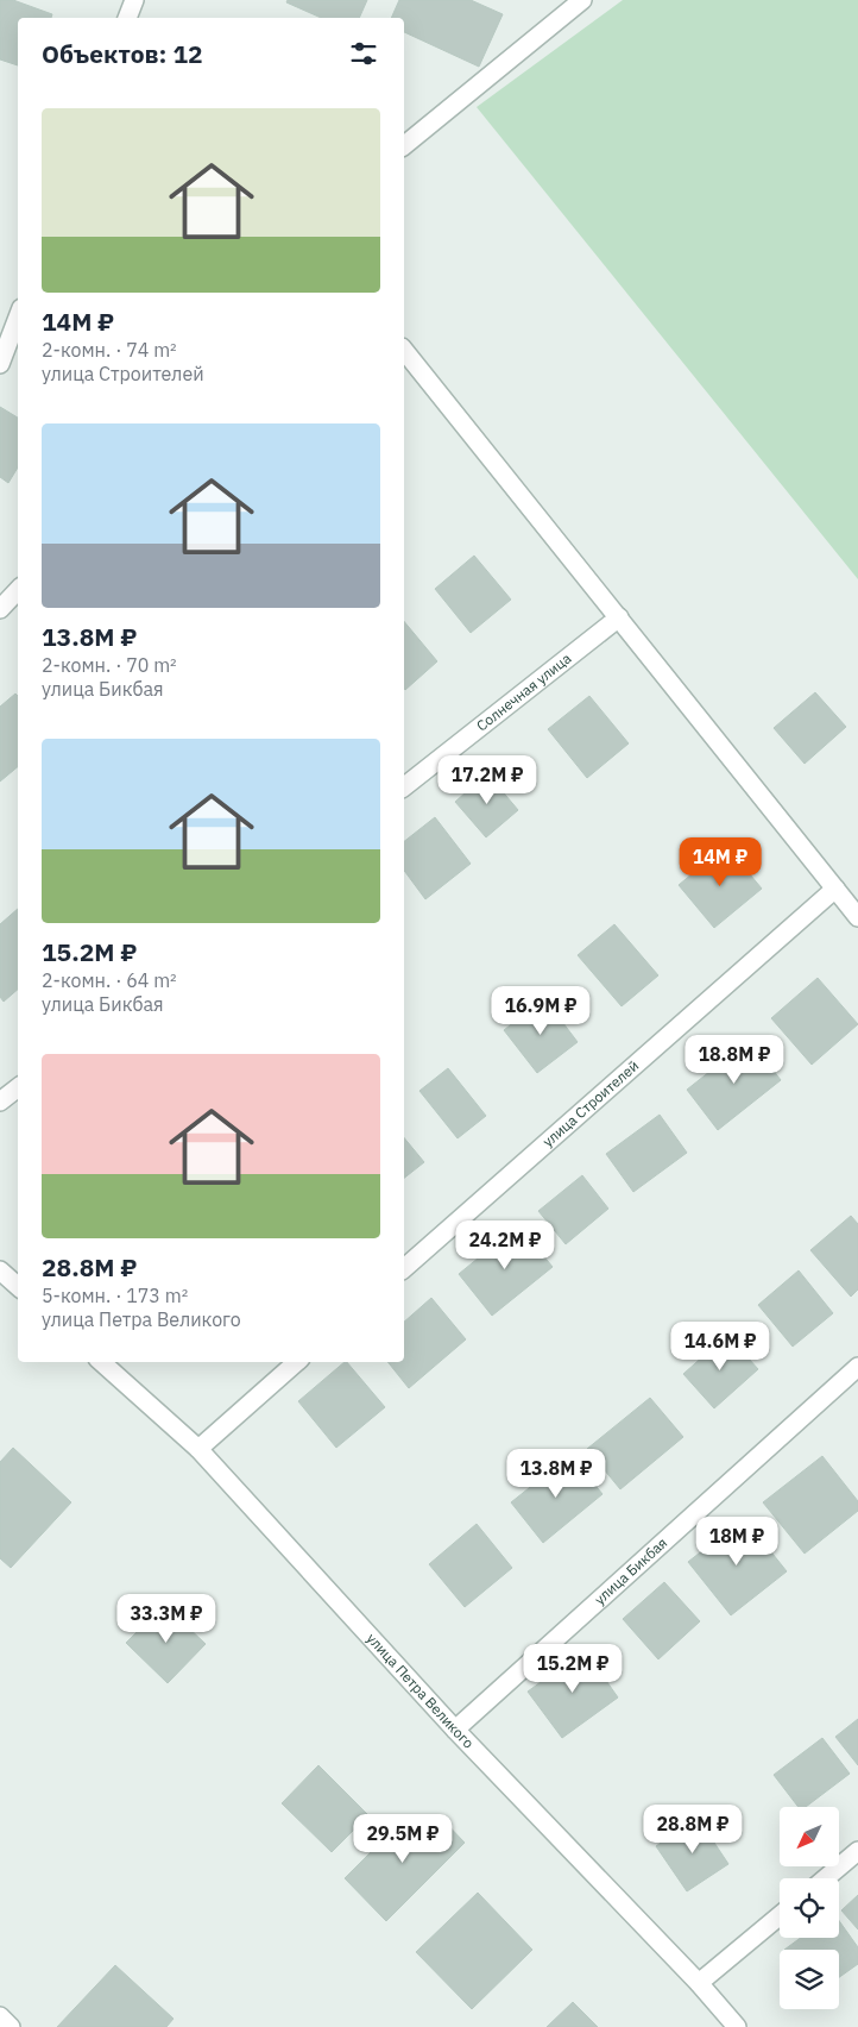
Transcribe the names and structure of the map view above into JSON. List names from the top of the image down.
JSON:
{
  "streets": {
    "street": [
      "Солнечная улица",
      "улица Строителей",
      "улица Бикбая",
      "улица Петра Великого"
    ]
  },
  "crossings": [
    ["улица Бикбая", "улица Петра Великого"]
  ],
  "north": "bottom left",
  "page": {
    "heading": "Объектов: 12",
    "list": [
      {
        "name": "14M ₽",
        "note": "2-комн. · 74 m² · улица Строителей"
      },
      {
        "name": "13.8M ₽",
        "note": "2-комн. · 70 m² · улица Бикбая"
      },
      {
        "name": "15.2M ₽",
        "note": "2-комн. · 64 m² · улица Бикбая"
      },
      {
        "name": "28.8M ₽",
        "note": "5-комн. · 173 m² · улица Петра Великого"
      }
    ],
    "price": [
      "17.2M ₽",
      "14M ₽",
      "16.9M ₽",
      "18.8M ₽",
      "24.2M ₽",
      "14.6M ₽",
      "13.8M ₽",
      "18M ₽",
      "33.3M ₽",
      "15.2M ₽",
      "28.8M ₽",
      "29.5M ₽"
    ]
  }
}
